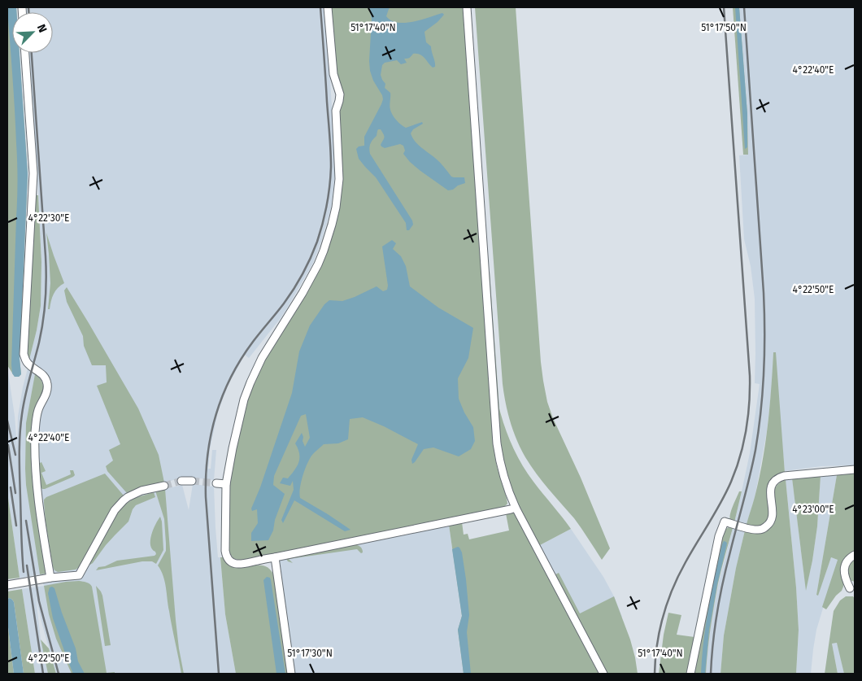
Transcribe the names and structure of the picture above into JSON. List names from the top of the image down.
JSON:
{
  "north": "top right",
  "coordinates": [
    "51°17'40\"N",
    "51°17'50\"N",
    "4°22'40\"E",
    "4°22'30\"E",
    "4°22'50\"E",
    "4°23'00\"E",
    "51°17'30\"N"
  ]
}
